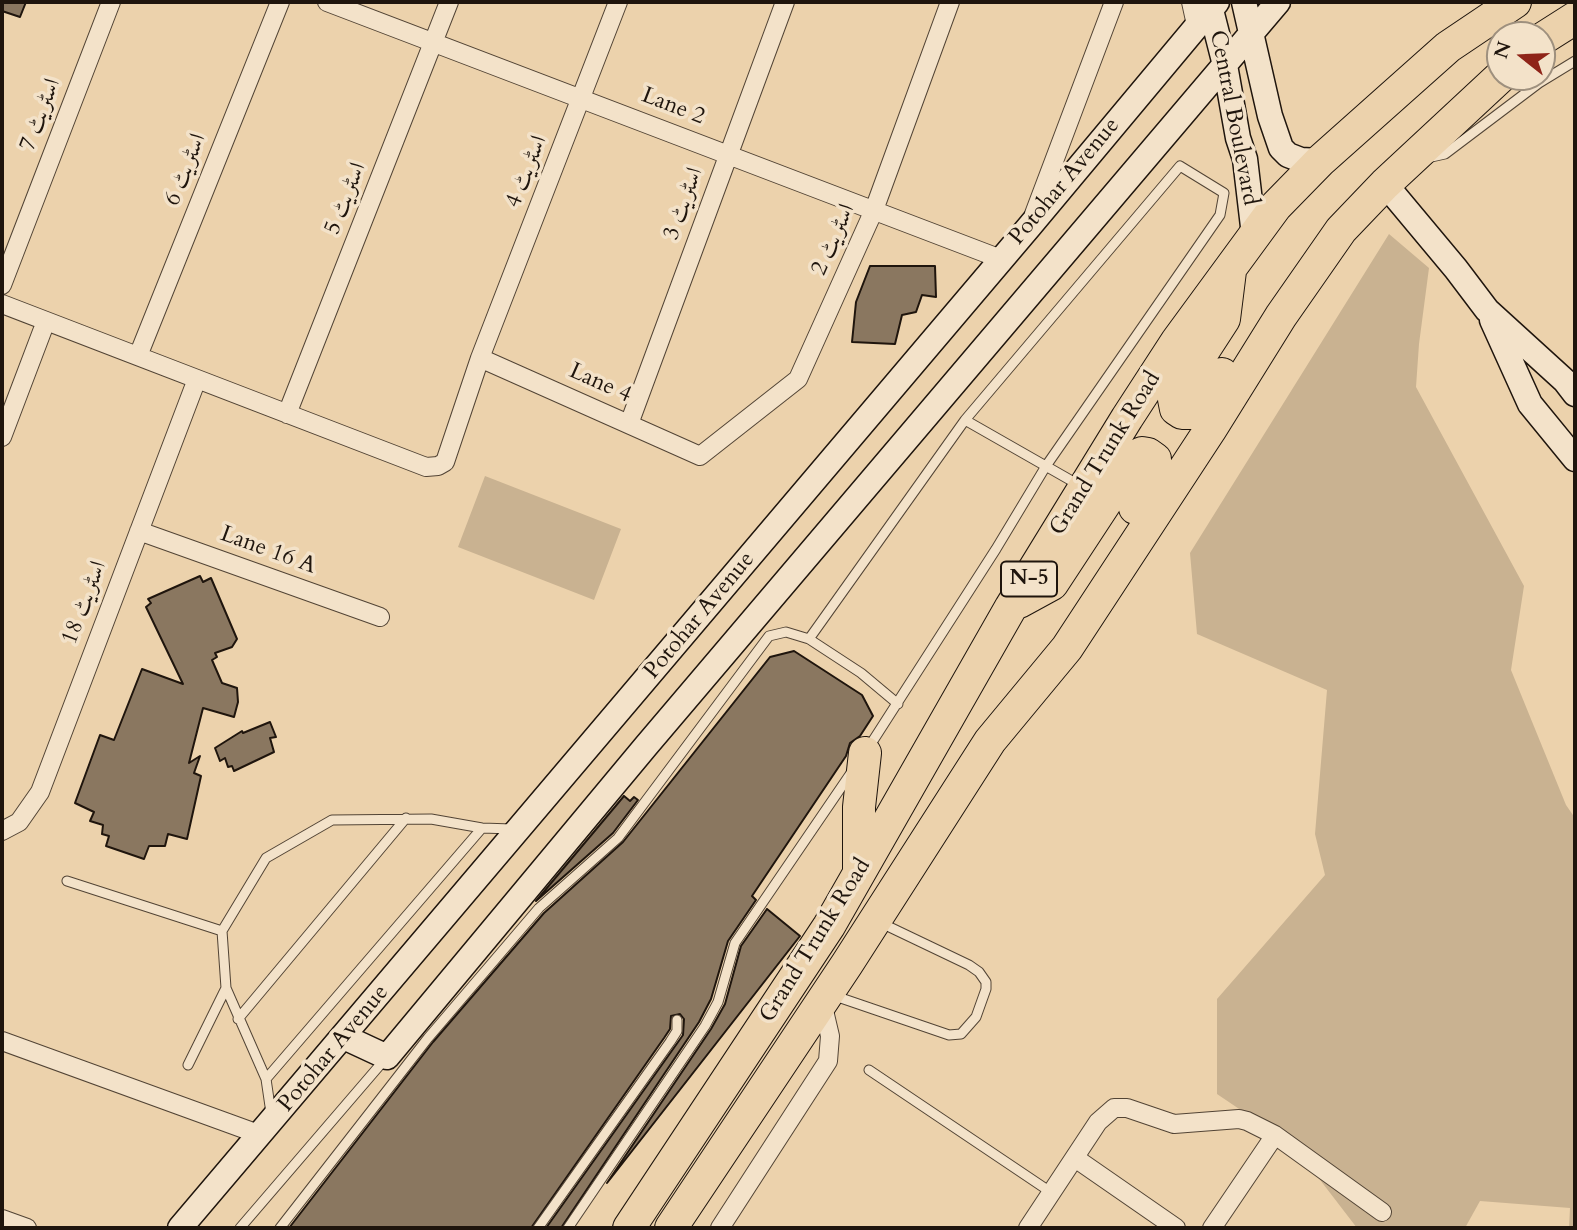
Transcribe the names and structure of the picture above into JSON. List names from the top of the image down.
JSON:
{
  "streets": {
    "highway": ["Grand Trunk Road", "N-5"],
    "street": [
      "Lane 2",
      "اسٹریٹ 7",
      "Central Boulevard",
      "اسٹریٹ 6",
      "اسٹریٹ 4",
      "Potohar Avenue",
      "اسٹریٹ 5",
      "اسٹریٹ 3",
      "اسٹریٹ 2",
      "Lane 4",
      "Lane 16 A",
      "اسٹریٹ 18"
    ]
  },
  "crossings": [
    ["Lane 2", "اسٹریٹ 4"],
    ["Lane 2", "Potohar Avenue"],
    ["Lane 2", "اسٹریٹ 5"],
    ["Lane 2", "اسٹریٹ 3"],
    ["Lane 2", "اسٹریٹ 2"],
    ["Central Boulevard", "Potohar Avenue"],
    ["Central Boulevard", "Grand Trunk Road"],
    ["اسٹریٹ 4", "اسٹریٹ 5"],
    ["اسٹریٹ 4", "Lane 4"],
    ["اسٹریٹ 3", "Lane 4"],
    ["اسٹریٹ 2", "Lane 4"],
    ["Lane 16 A", "اسٹریٹ 18"]
  ],
  "north": "left"
}
